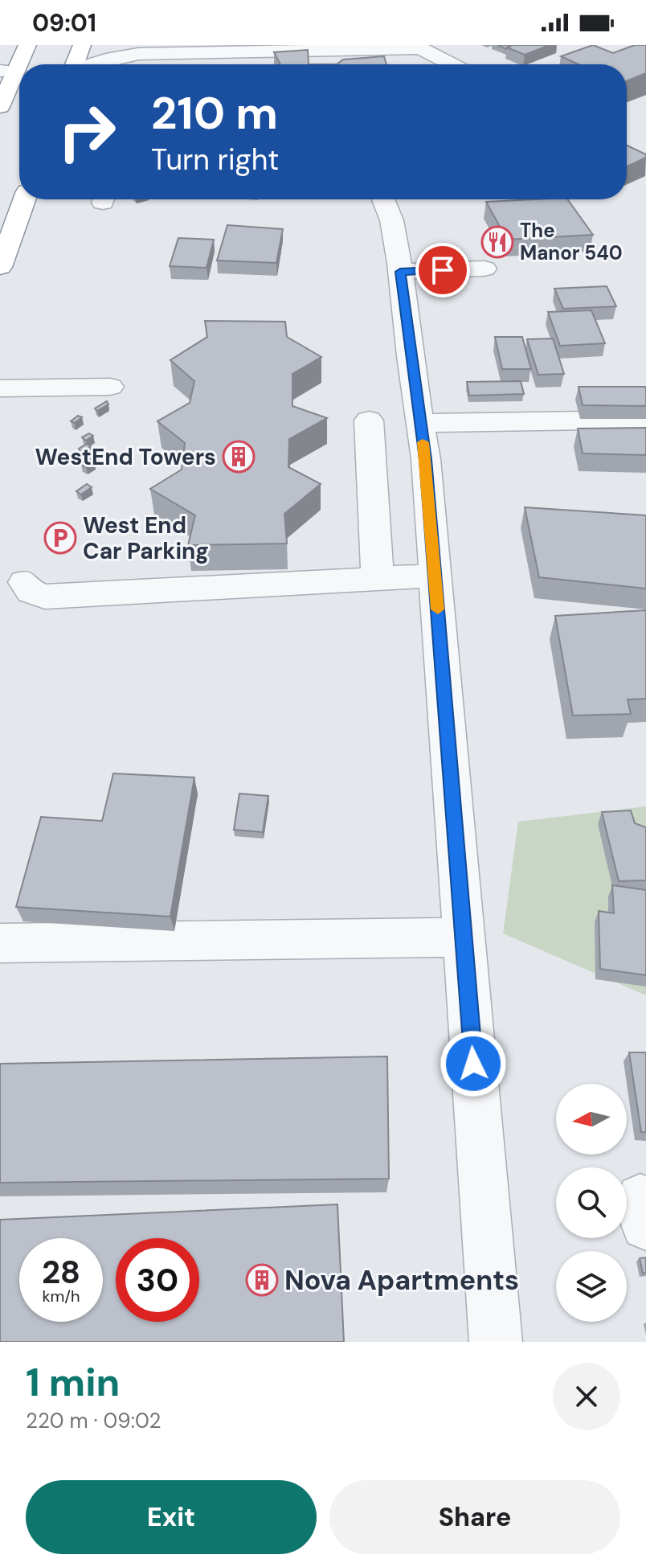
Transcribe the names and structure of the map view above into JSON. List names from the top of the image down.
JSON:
{
  "places": {
    "restaurant": ["The Manor 540"],
    "building": ["WestEnd Towers", "Nova Apartments"],
    "parking": ["West End Car Parking"]
  },
  "north": "left",
  "page": {
    "status": "09:01",
    "turn": ["210 m", "Turn right"],
    "speed": "28 km/h",
    "limit": "30",
    "heading": ["1 min", "220 m · 09:02"],
    "buttons": ["Exit", "Share"]
  }
}
